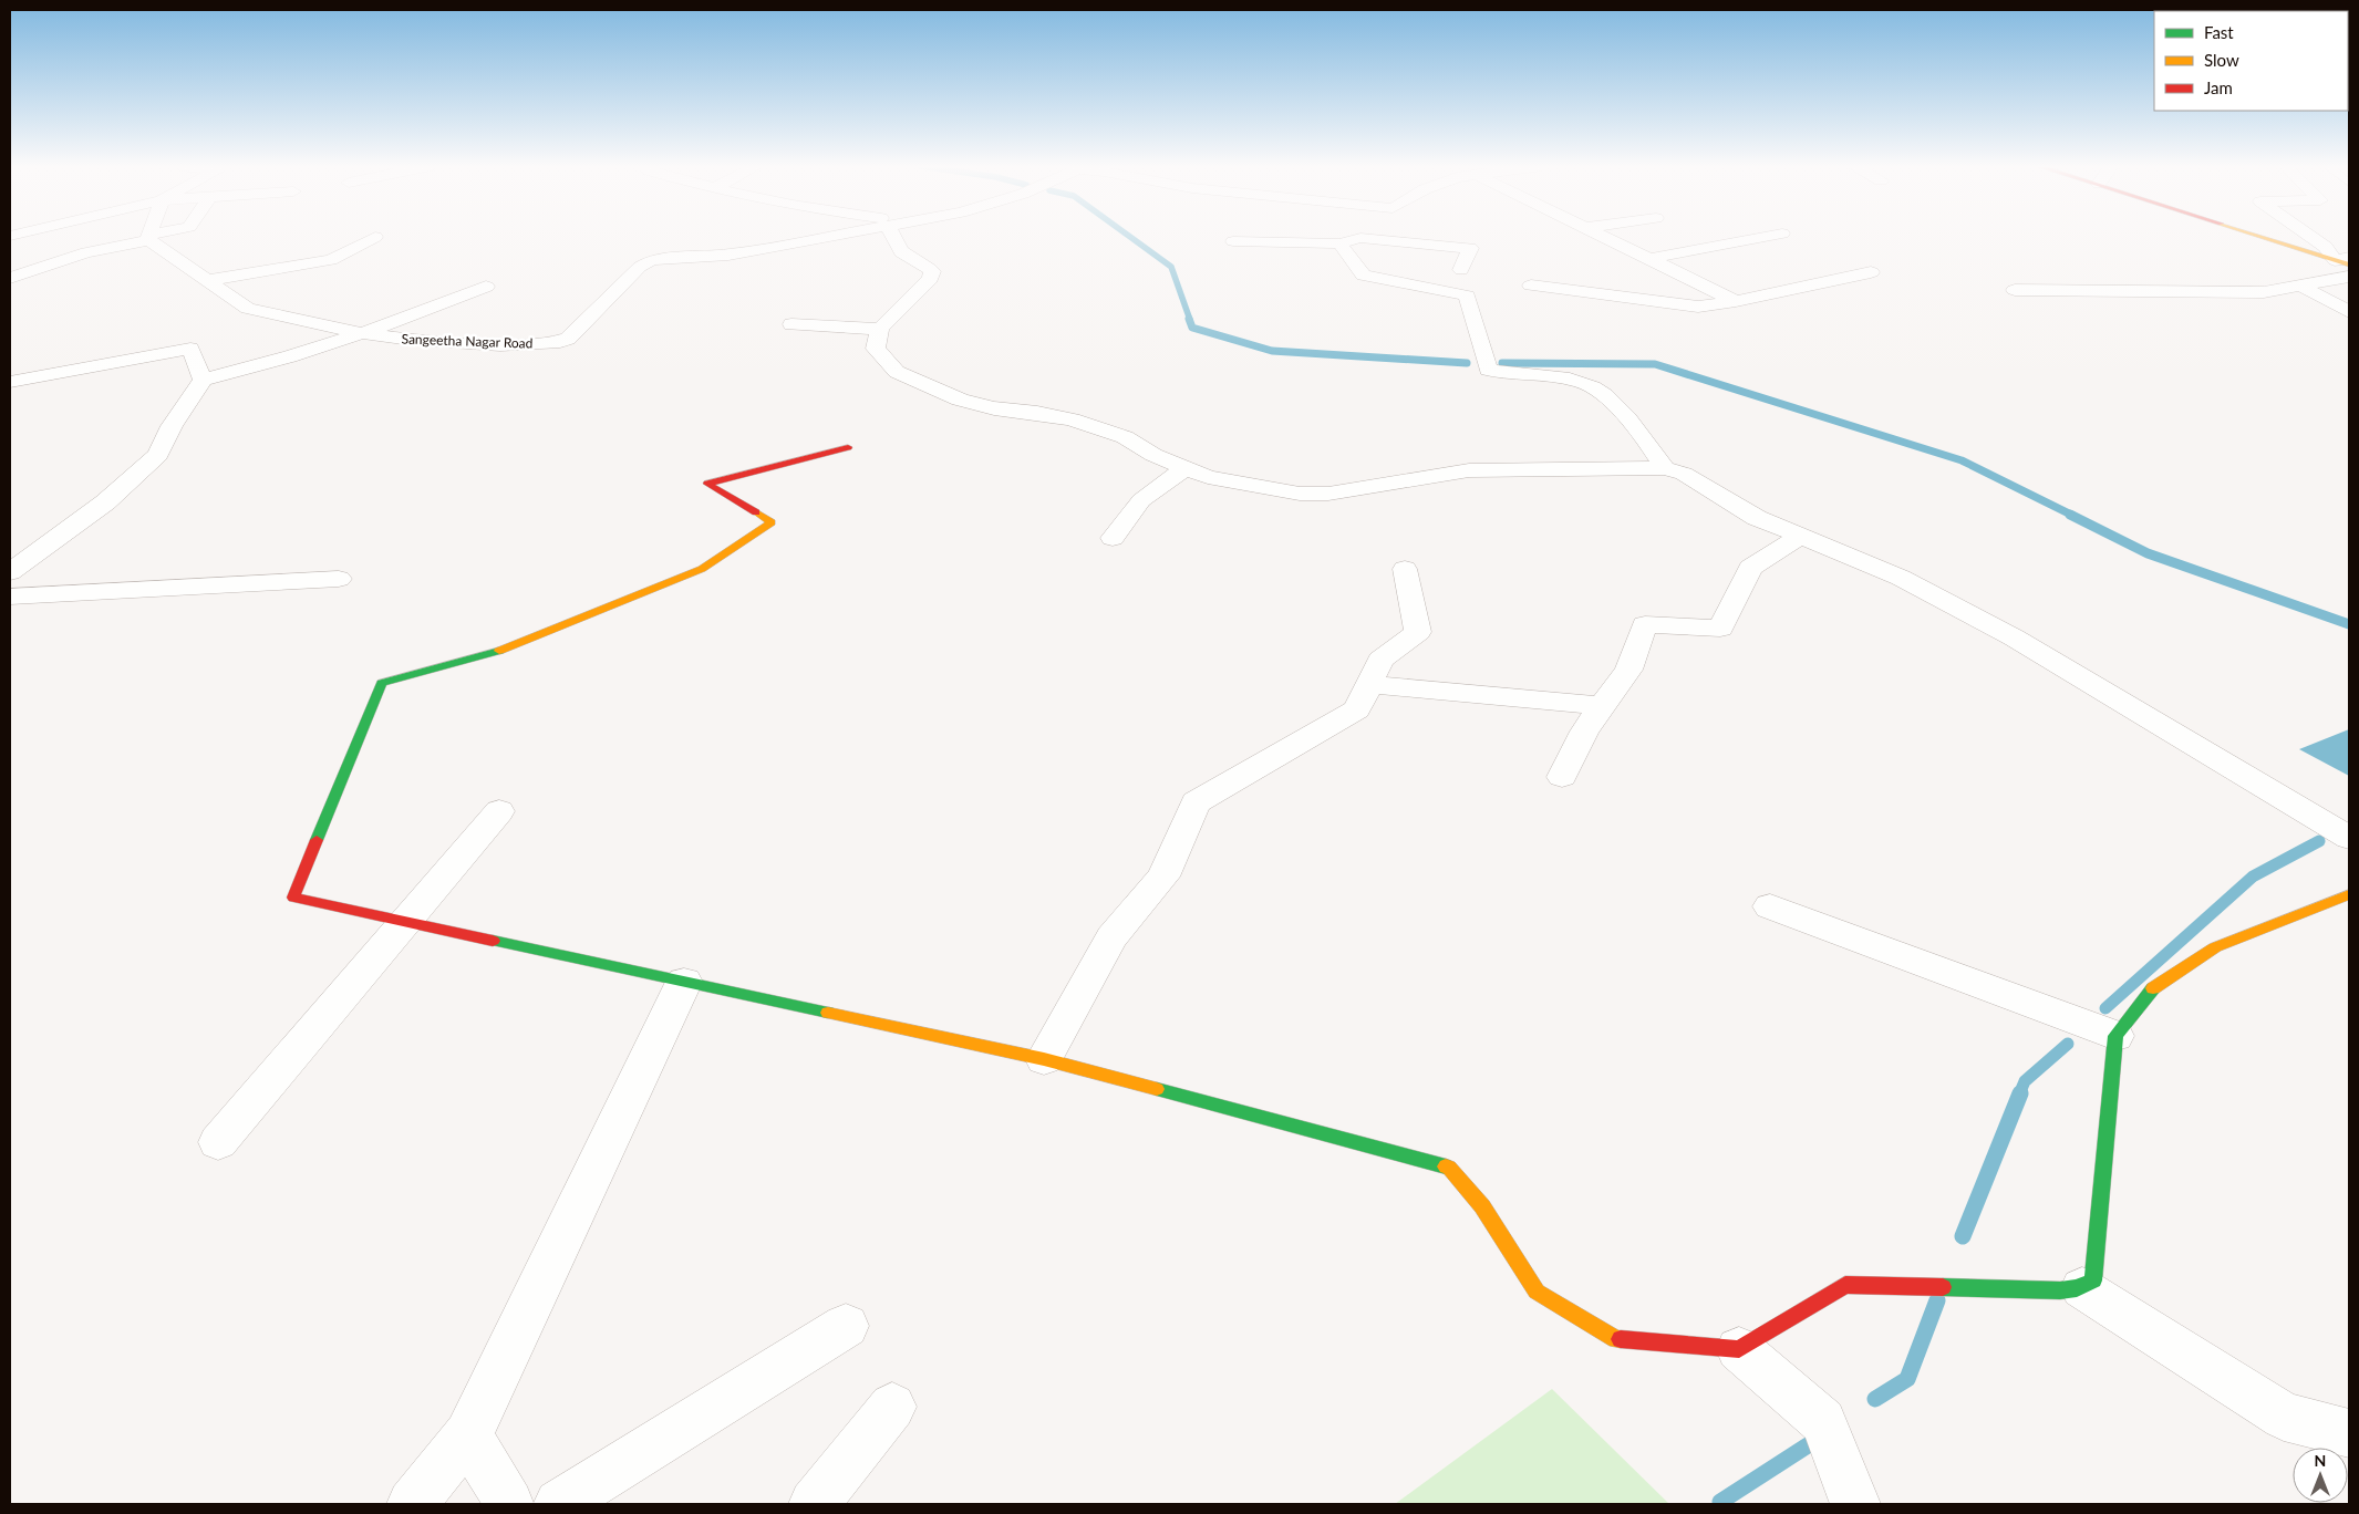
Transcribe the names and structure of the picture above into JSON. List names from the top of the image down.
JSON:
{
  "streets": {
    "street": ["Sangeetha Nagar Road"]
  },
  "legend": ["Fast", "Slow", "Jam"],
  "north": "top"
}
